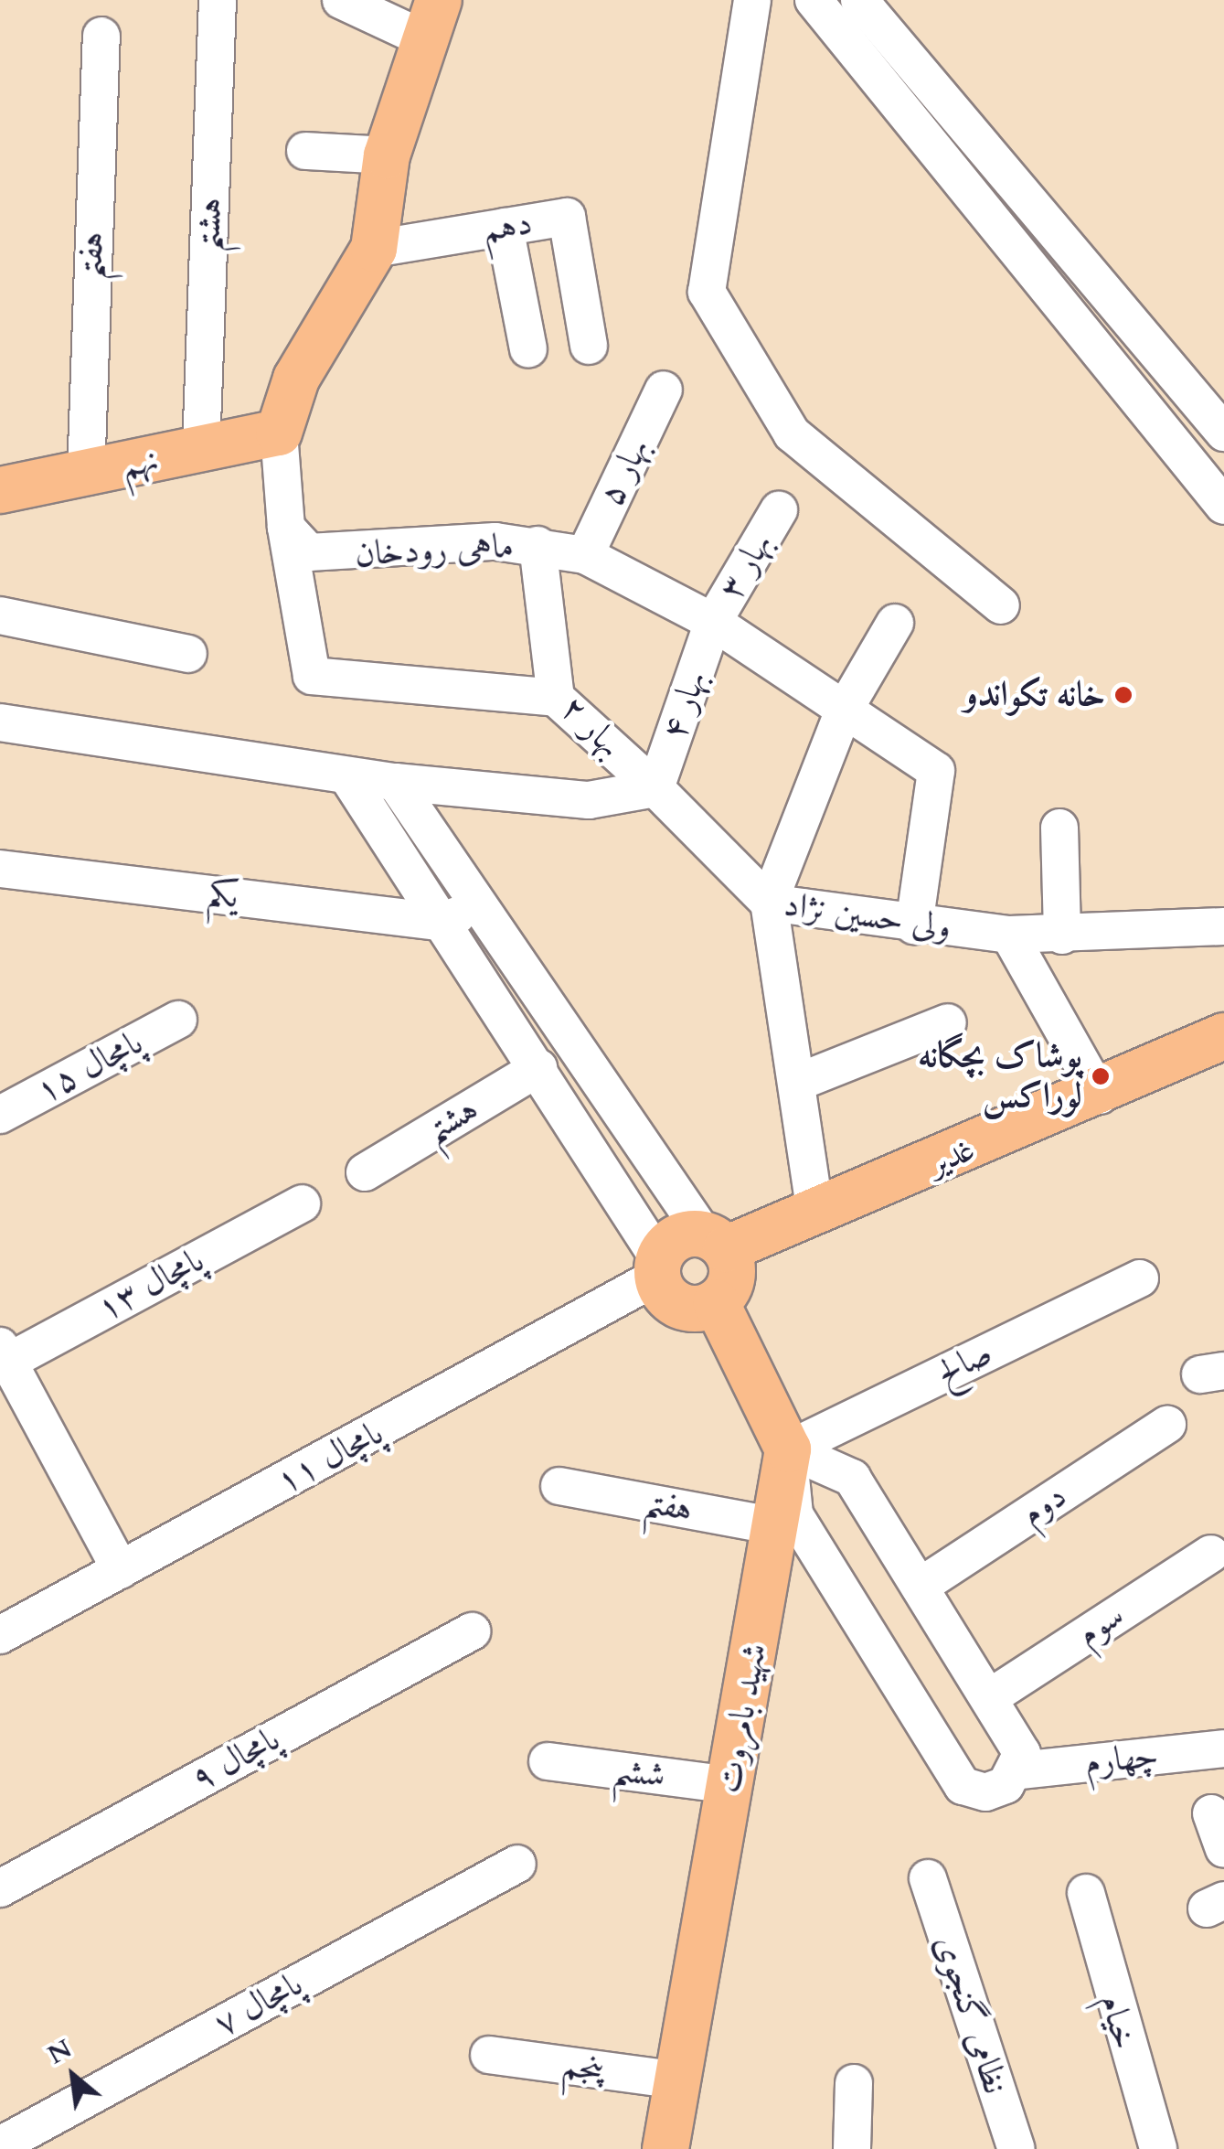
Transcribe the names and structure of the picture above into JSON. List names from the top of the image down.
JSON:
{
  "streets": {
    "main road": ["نهم", "غدیر", "شهید بامروت"],
    "street": [
      "هشتم",
      "دهم",
      "هفتم",
      "بهار ۵",
      "ماهی رودخان",
      "بهار ۳",
      "بهار ۴",
      "بهار ۲",
      "یکم",
      "ولی حسین نژاد",
      "پامچال ۱۵",
      "پامچال ۱۳",
      "صالح",
      "پامچال ۱۱",
      "دوم",
      "سوم",
      "پامچال ۹",
      "چهارم",
      "ششم",
      "پامچال ۷",
      "نظامی گنجوی",
      "خیام",
      "پنجم"
    ]
  },
  "crossings": [
    ["هشتم", "نهم"],
    ["هفتم", "نهم"],
    ["هفتم", "شهید بامروت"],
    ["بهار ۵", "ماهی رودخان"],
    ["ماهی رودخان", "بهار ۳"],
    ["ماهی رودخان", "بهار ۴"],
    ["ماهی رودخان", "بهار ۲"],
    ["ماهی رودخان", "ولی حسین نژاد"],
    ["بهار ۳", "بهار ۴"],
    ["بهار ۴", "بهار ۲"],
    ["بهار ۴", "ولی حسین نژاد"],
    ["بهار ۲", "ولی حسین نژاد"],
    ["غدیر", "پامچال ۱۱"],
    ["صالح", "شهید بامروت"],
    ["شهید بامروت", "ششم"],
    ["شهید بامروت", "پنجم"]
  ],
  "places": ["خانه تکواندو", "پوشاک بچگانه لوراکس"],
  "north": "top left"
}
